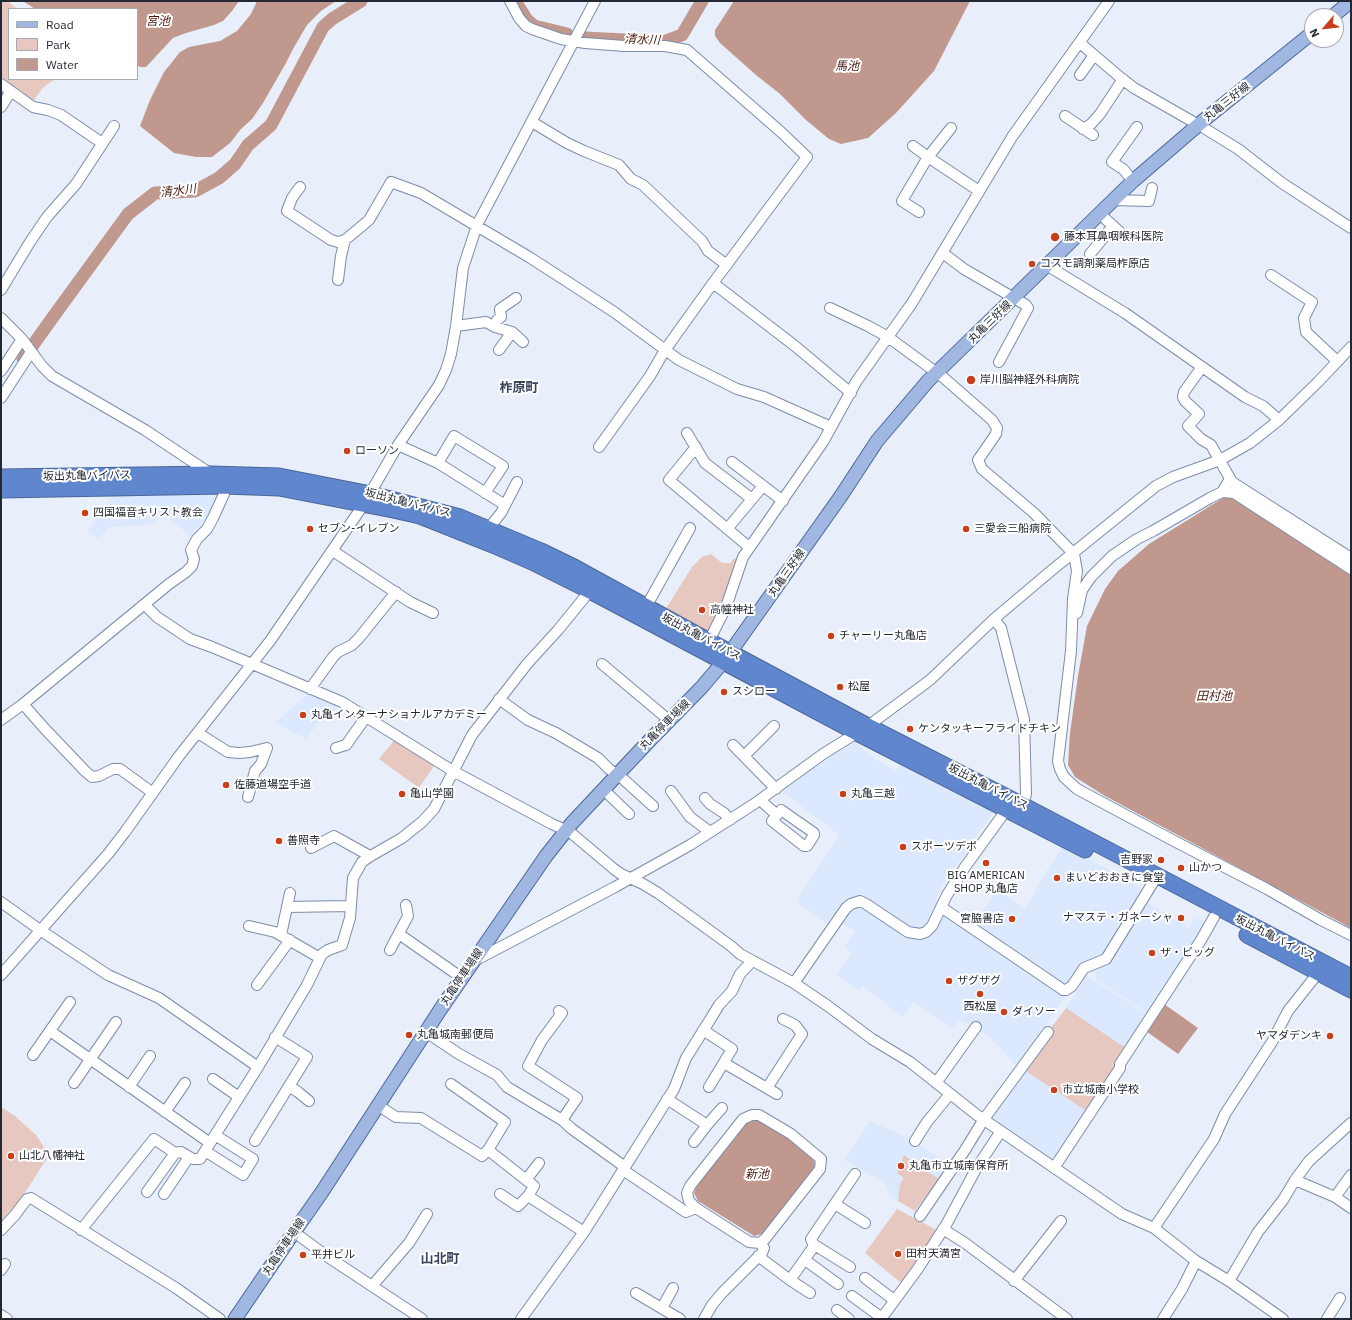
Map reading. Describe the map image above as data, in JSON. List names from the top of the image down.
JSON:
{
  "streets": {
    "highway": ["坂出丸亀バイパス"],
    "main road": ["丸亀三好線", "丸亀停車場線"]
  },
  "crossings": [
    ["丸亀三好線", "坂出丸亀バイパス"],
    ["丸亀三好線", "丸亀停車場線"],
    ["坂出丸亀バイパス", "丸亀停車場線"]
  ],
  "districts": ["柞原町", "山北町"],
  "water": [
    "宮池",
    "清水川",
    "馬池",
    "田村池",
    "新池"
  ],
  "places": [
    "藤本耳鼻咽喉科医院",
    "コスモ調剤薬局柞原店",
    "岸川脳神経外科病院",
    "ローソン",
    "四国福音キリスト教会",
    "セブン-イレブン",
    "三愛会三船病院",
    "高幢神社",
    "チャーリー丸亀店",
    "松屋",
    "スシロー",
    "丸亀インターナショナルアカデミー",
    "ケンタッキーフライドチキン",
    "佐藤道場空手道",
    "亀山学園",
    "丸亀三越",
    "善照寺",
    "スポーツデポ",
    "吉野家",
    "BIG AMERICAN SHOP 丸亀店",
    "山かつ",
    "まいどおおきに食堂",
    "ナマステ・ガネーシャ",
    "宮脇書店",
    "ザ・ビッグ",
    "ザグザグ",
    "西松屋",
    "ダイソー",
    "丸亀城南郵便局",
    "ヤマダデンキ",
    "市立城南小学校",
    "山北八幡神社",
    "丸亀市立城南保育所",
    "田村天満宮",
    "平井ビル"
  ],
  "legend": ["Road", "Park", "Water"],
  "north": "bottom left"
}
